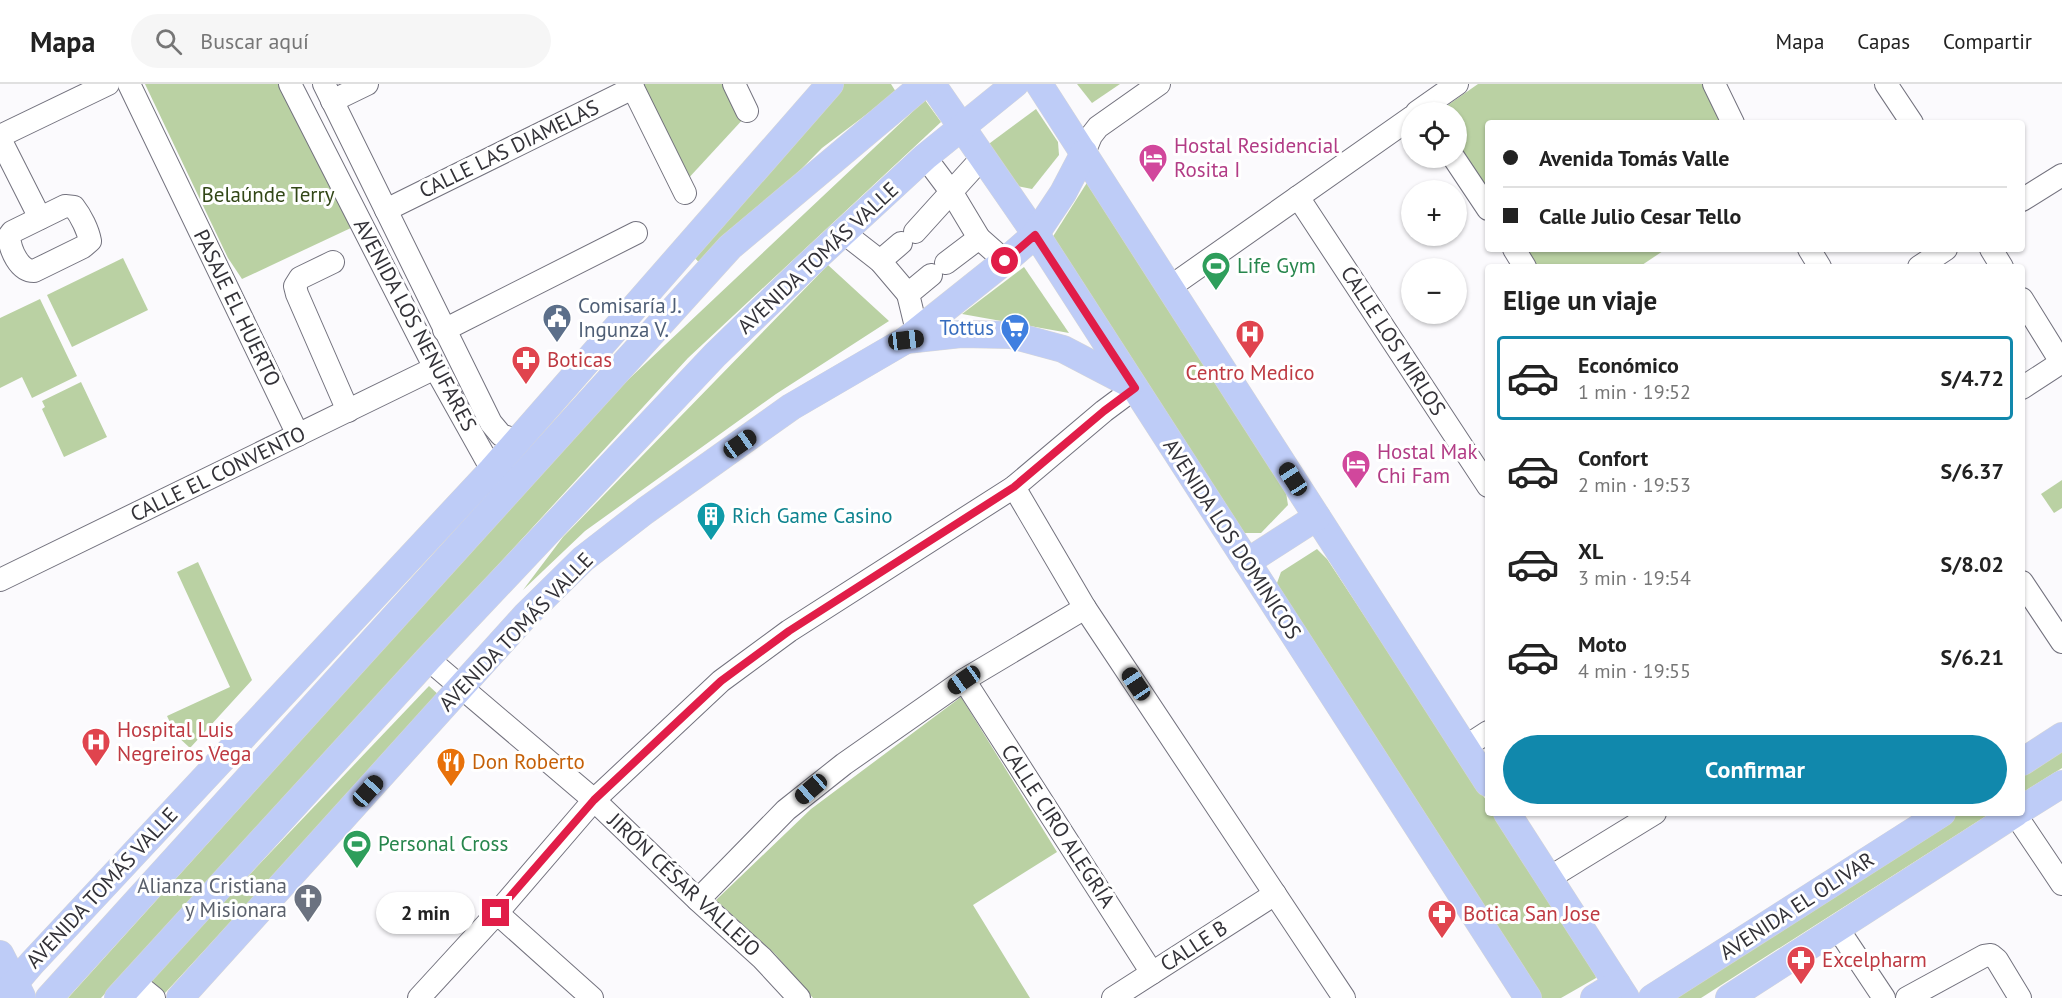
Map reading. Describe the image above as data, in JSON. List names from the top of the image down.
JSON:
{
  "streets": {
    "main road": ["AVENIDA TOMÁS VALLE", "AVENIDA LOS DOMINICOS", "AVENIDA EL OLIVAR"],
    "street": [
      "CALLE LAS DIAMELAS",
      "PASAJE EL HUERTO",
      "AVENIDA LOS NENUFARES",
      "CALLE LOS MIRLOS",
      "CALLE EL CONVENTO",
      "CALLE CIRO ALEGRÍA",
      "JIRÓN CÉSAR VALLEJO",
      "CALLE B"
    ]
  },
  "crossings": [
    ["CALLE LAS DIAMELAS", "AVENIDA LOS NENUFARES"],
    ["AVENIDA TOMÁS VALLE", "AVENIDA LOS NENUFARES"],
    ["AVENIDA TOMÁS VALLE", "AVENIDA LOS DOMINICOS"],
    ["AVENIDA TOMÁS VALLE", "JIRÓN CÉSAR VALLEJO"],
    ["PASAJE EL HUERTO", "CALLE EL CONVENTO"],
    ["AVENIDA LOS NENUFARES", "CALLE EL CONVENTO"],
    ["CALLE CIRO ALEGRÍA", "CALLE B"]
  ],
  "parks": ["Belaúnde Terry"],
  "places": {
    "hotel": ["Hostal Residencial Rosita I", "Hostal Mak Chi Fam"],
    "sports": ["Life Gym", "Personal Cross"],
    "public building": ["Comisaría J. Ingunza V."],
    "supermarket": ["Tottus"],
    "hospital": ["Centro Medico", "Hospital Luis Negreiros Vega"],
    "pharmacy": ["Boticas", "Botica San Jose", "Excelpharm"],
    "building": ["Rich Game Casino"],
    "restaurant": ["Don Roberto"],
    "church": ["Alianza Cristiana y Misionara"]
  },
  "page": {
    "header": "Mapa",
    "search": "Buscar aquí",
    "nav": ["Mapa", "Capas", "Compartir"],
    "map_buttons": ["+", "−"],
    "banner": ["Avenida Tomás Valle", "Calle Julio Cesar Tello"],
    "heading": "Elige un viaje",
    "list": [
      {
        "name": "Económico",
        "note": "1 min · 19:52",
        "value": "S/4.72"
      },
      {
        "name": "Confort",
        "note": "2 min · 19:53",
        "value": "S/6.37"
      },
      {
        "name": "XL",
        "note": "3 min · 19:54",
        "value": "S/8.02"
      },
      {
        "name": "Moto",
        "note": "4 min · 19:55",
        "value": "S/6.21"
      }
    ],
    "buttons": "Confirmar",
    "bubble": "2 min"
  }
}
